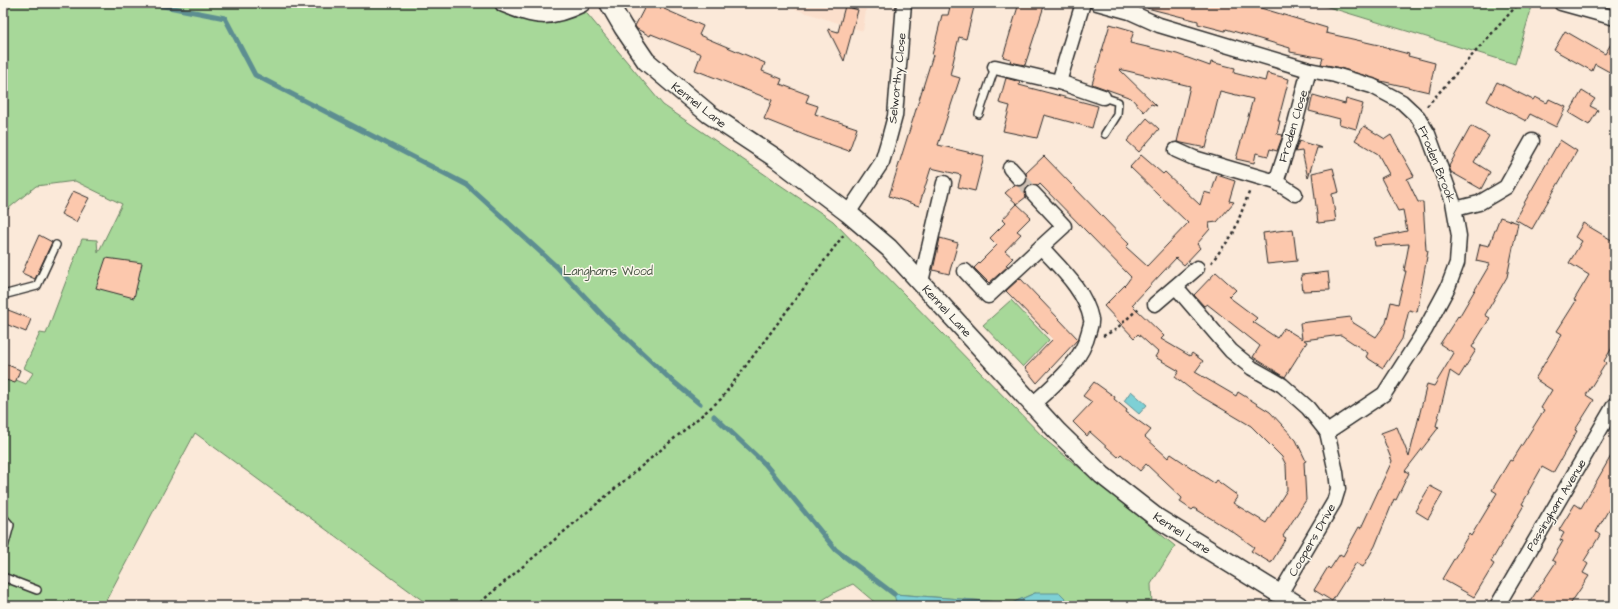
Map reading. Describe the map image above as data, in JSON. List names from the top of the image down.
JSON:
{
  "streets": {
    "street": [
      "Selworthy Close",
      "Kennel Lane",
      "Froden Close",
      "Froden Brook",
      "Passingham Avenue",
      "Coopers Drive"
    ]
  },
  "crossings": [
    ["Selworthy Close", "Kennel Lane"],
    ["Kennel Lane", "Coopers Drive"],
    ["Froden Close", "Froden Brook"],
    ["Froden Brook", "Coopers Drive"]
  ],
  "parks": ["Langhams Wood"]
}
